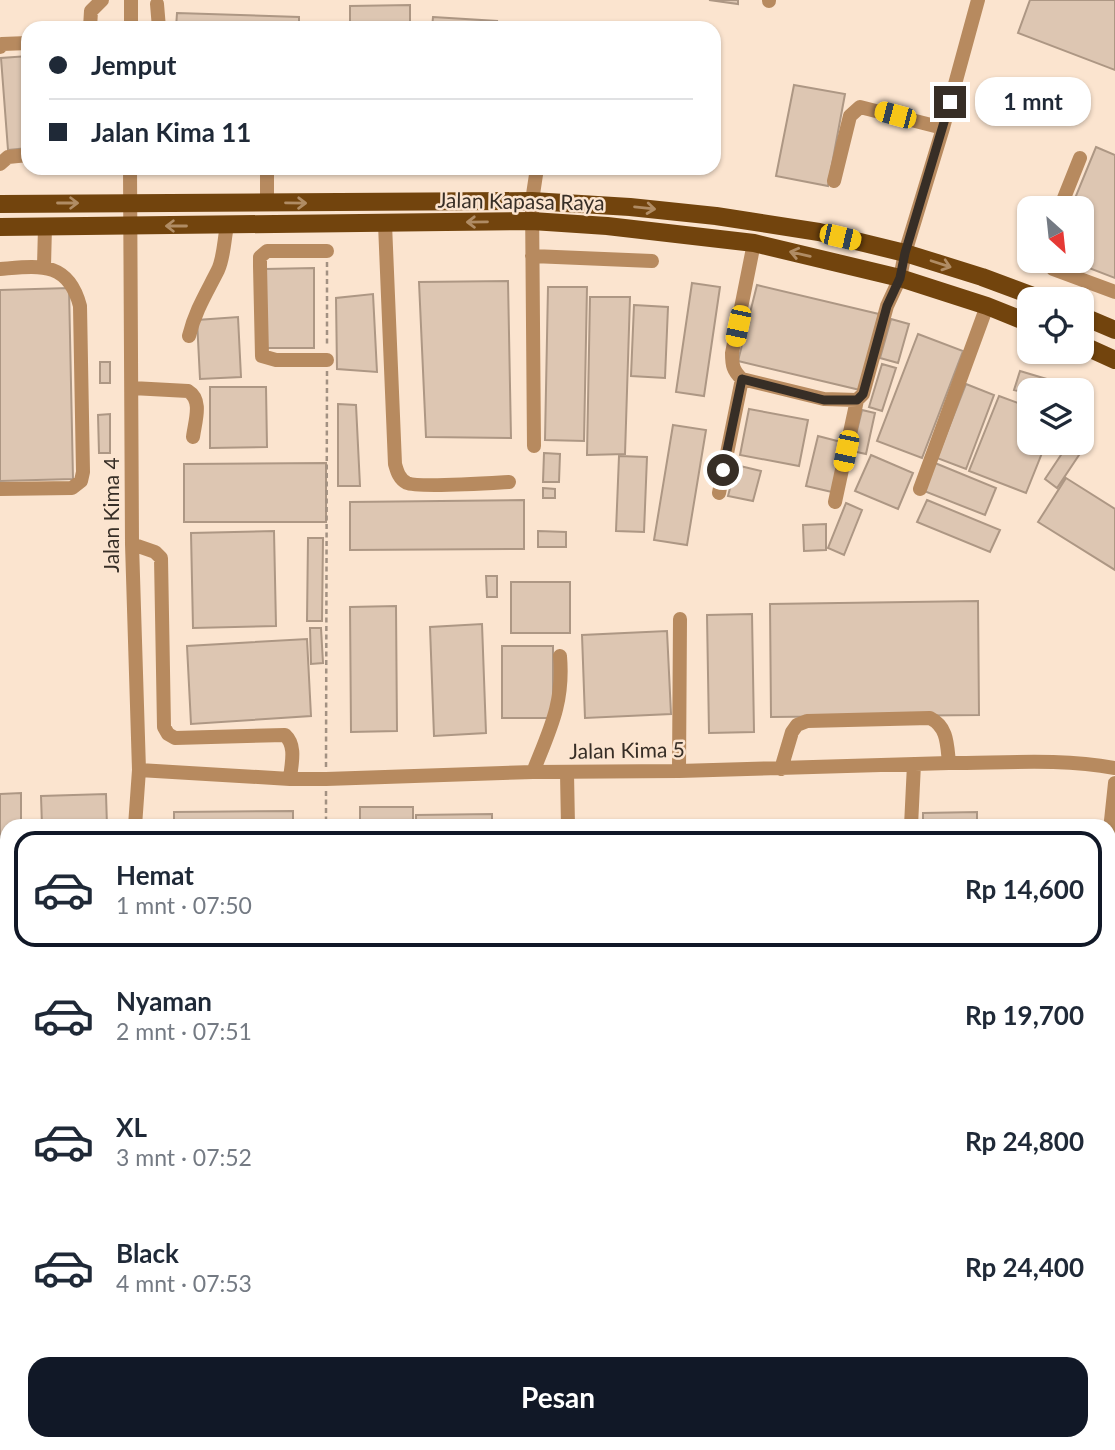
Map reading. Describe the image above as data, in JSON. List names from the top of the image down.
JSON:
{
  "streets": {
    "main road": ["Jalan Kapasa Raya"],
    "street": ["Jalan Kima 4", "Jalan Kima 5"]
  },
  "crossings": [
    ["Jalan Kapasa Raya", "Jalan Kima 4"],
    ["Jalan Kima 4", "Jalan Kima 5"]
  ],
  "north": "bottom right",
  "page": {
    "banner": ["Jemput", "Jalan Kima 11"],
    "bubble": "1 mnt",
    "list": [
      {
        "name": "Hemat",
        "note": "1 mnt · 07:50",
        "value": "Rp 14,600"
      },
      {
        "name": "Nyaman",
        "note": "2 mnt · 07:51",
        "value": "Rp 19,700"
      },
      {
        "name": "XL",
        "note": "3 mnt · 07:52",
        "value": "Rp 24,800"
      },
      {
        "name": "Black",
        "note": "4 mnt · 07:53",
        "value": "Rp 24,400"
      }
    ],
    "buttons": "Pesan"
  }
}
